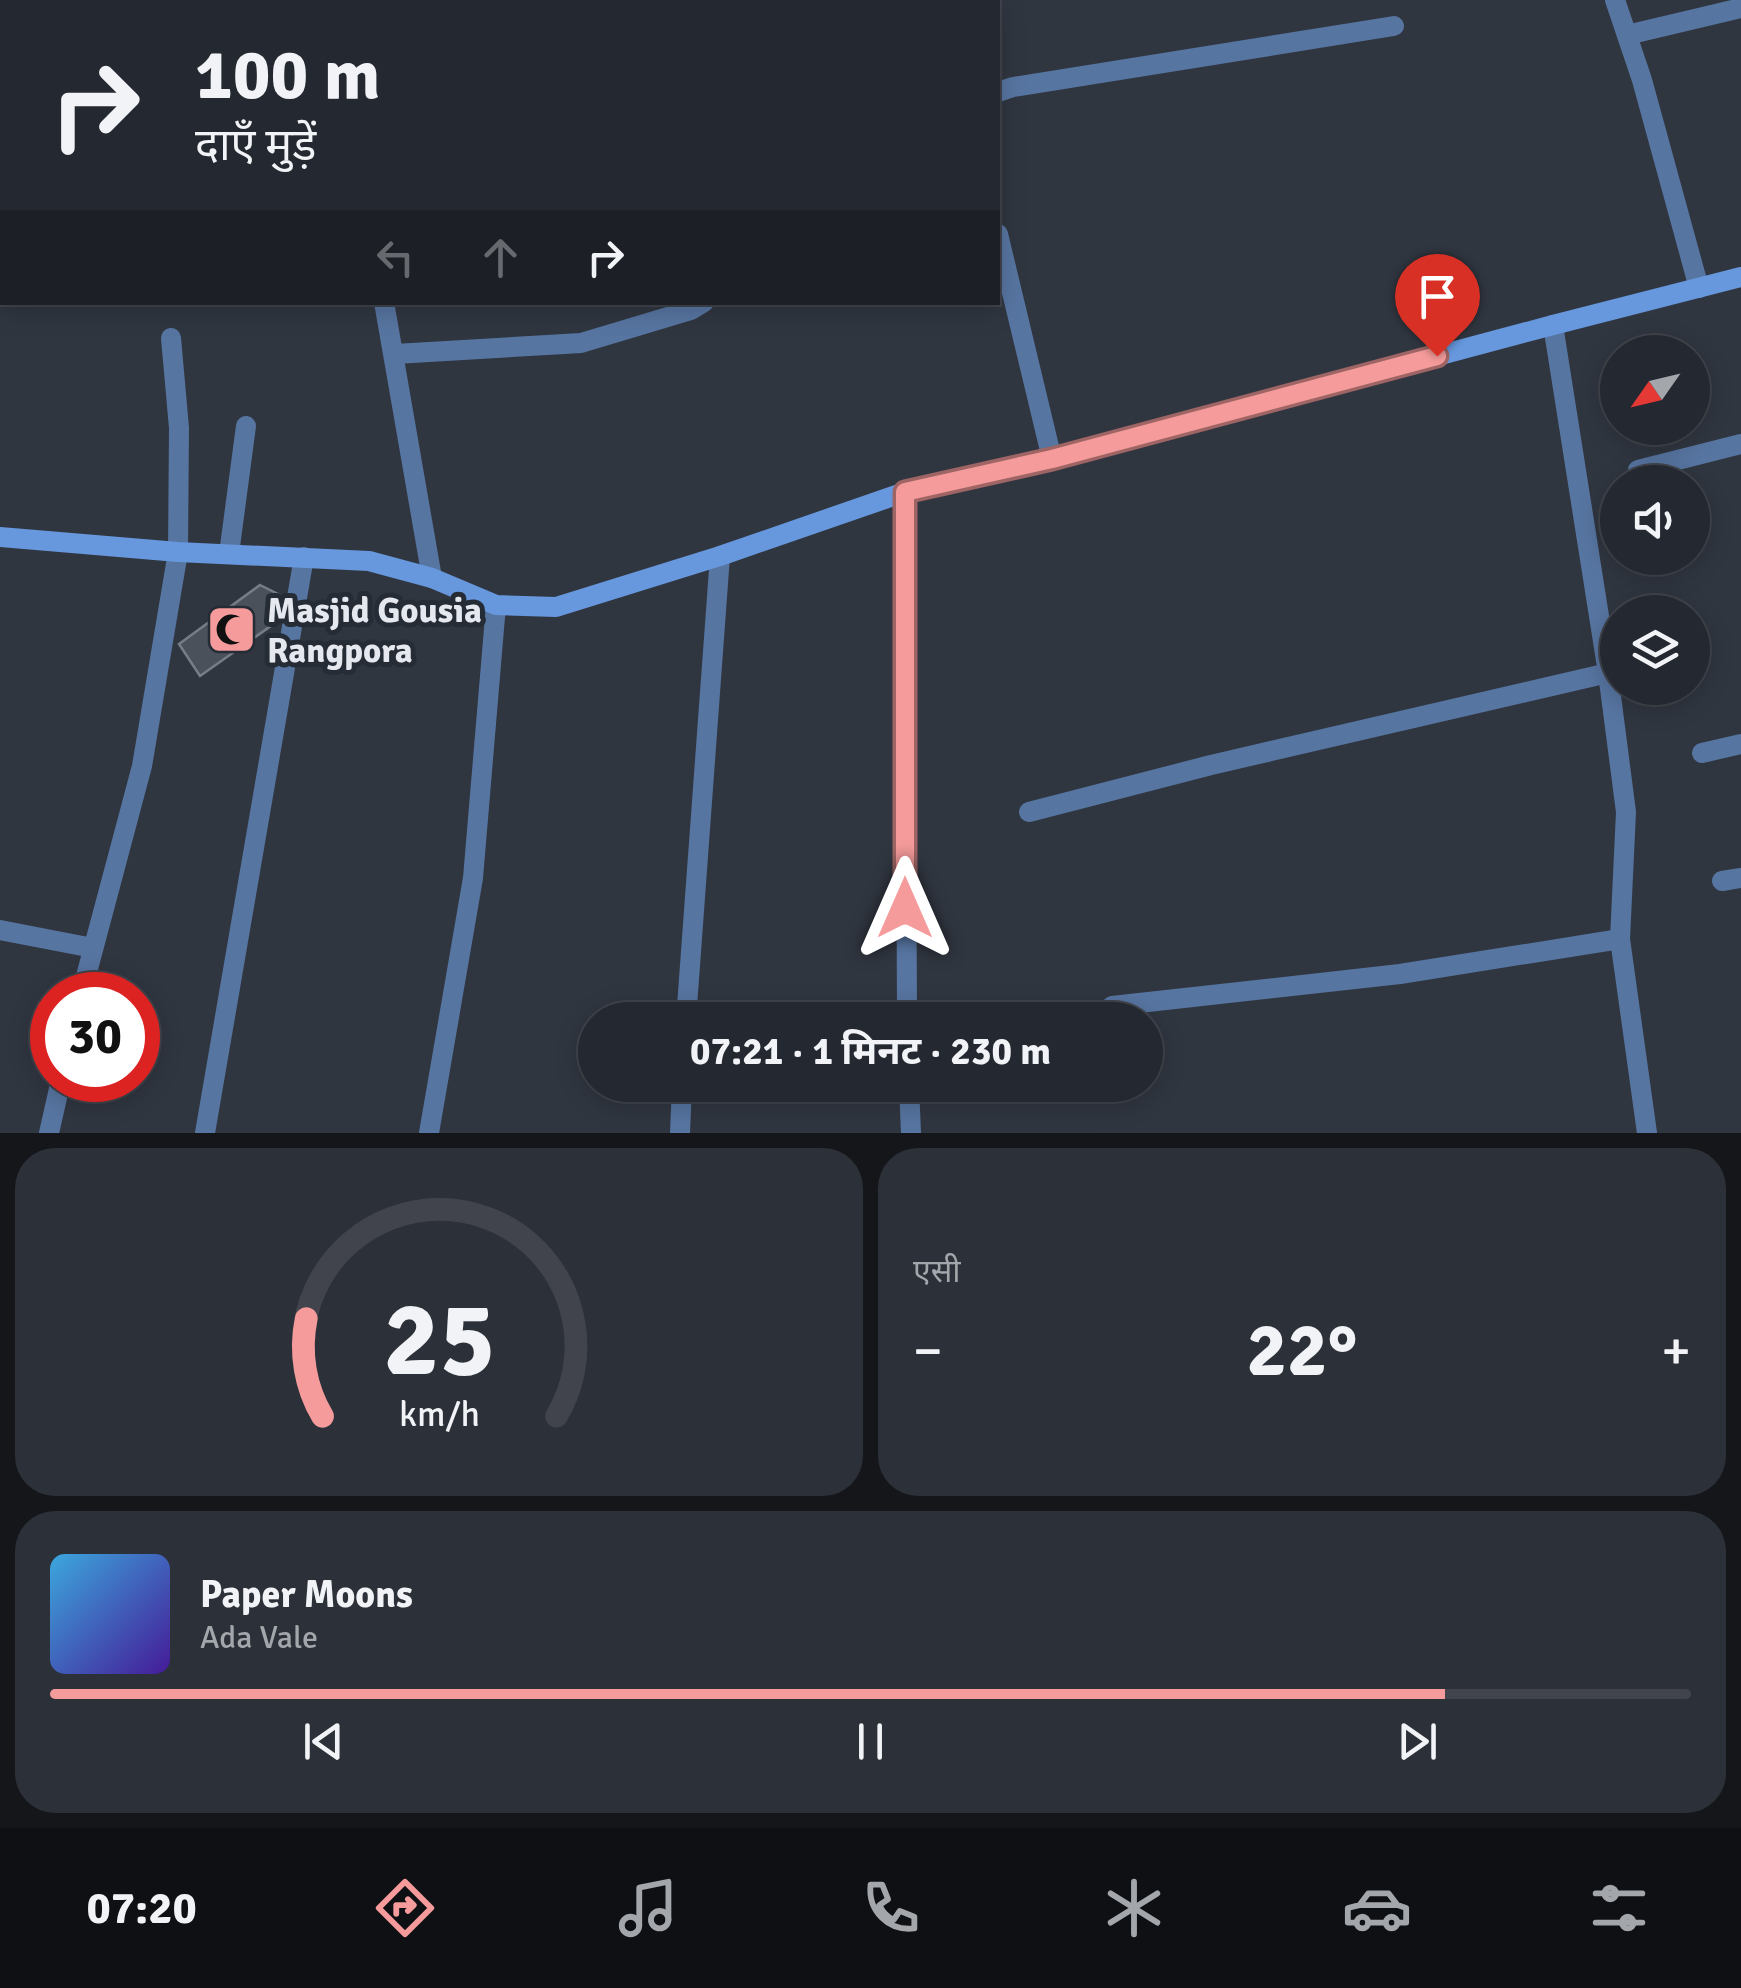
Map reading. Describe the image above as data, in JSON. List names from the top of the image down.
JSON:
{
  "places": {
    "mosque": ["Masjid Gousia Rangpora"]
  },
  "north": "bottom left",
  "page": {
    "turn": ["100 m", "दाएँ मुड़ें"],
    "limit": "30",
    "trip": "07:21 · 1 मिनट · 230 m",
    "tile": "एसी",
    "heat": ["−", "22°", "+"],
    "song": ["Paper Moons", "Ada Vale"],
    "tabs": "07:20",
    "gauge": ["25", "km/h"]
  }
}
